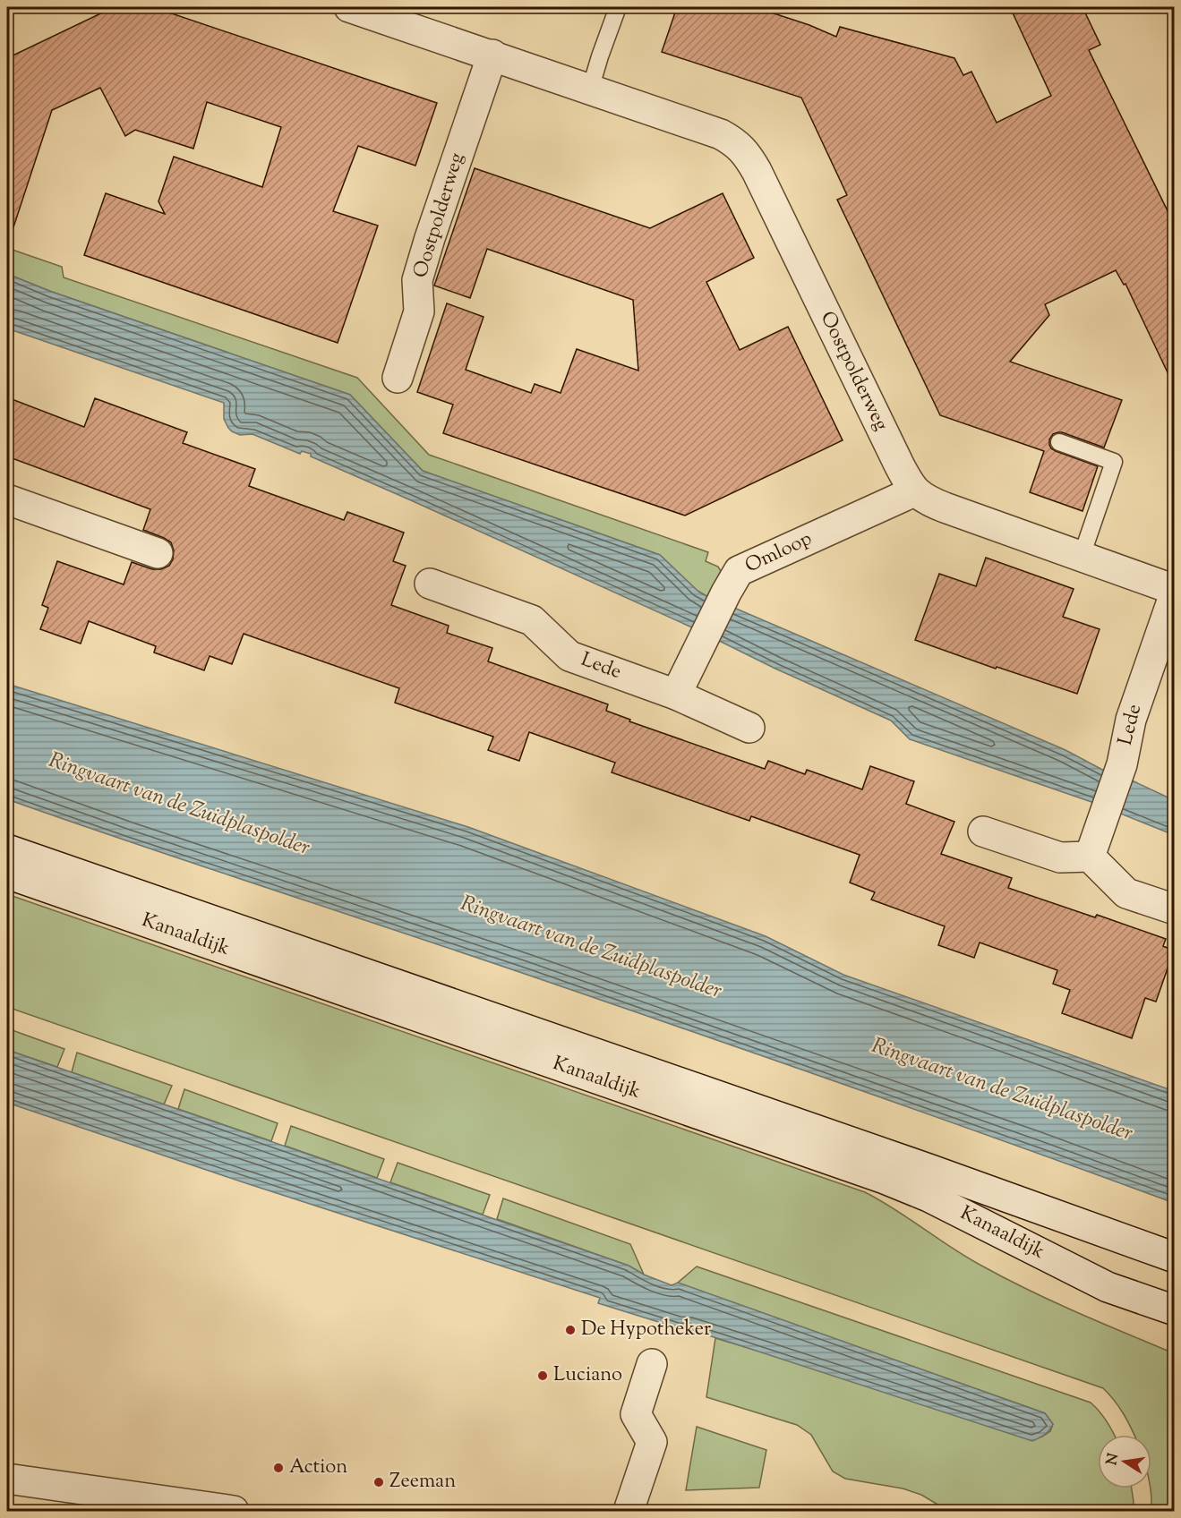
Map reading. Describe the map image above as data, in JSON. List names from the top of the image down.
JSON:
{
  "streets": {
    "street": [
      "Oostpolderweg",
      "Omloop",
      "Lede",
      "Kanaaldijk"
    ]
  },
  "crossings": [
    ["Oostpolderweg", "Omloop"],
    ["Oostpolderweg", "Lede"],
    ["Omloop", "Lede"]
  ],
  "water": ["Ringvaart van de Zuidplaspolder"],
  "places": [
    "De Hypotheker",
    "Luciano",
    "Action",
    "Zeeman"
  ],
  "north": "left"
}
